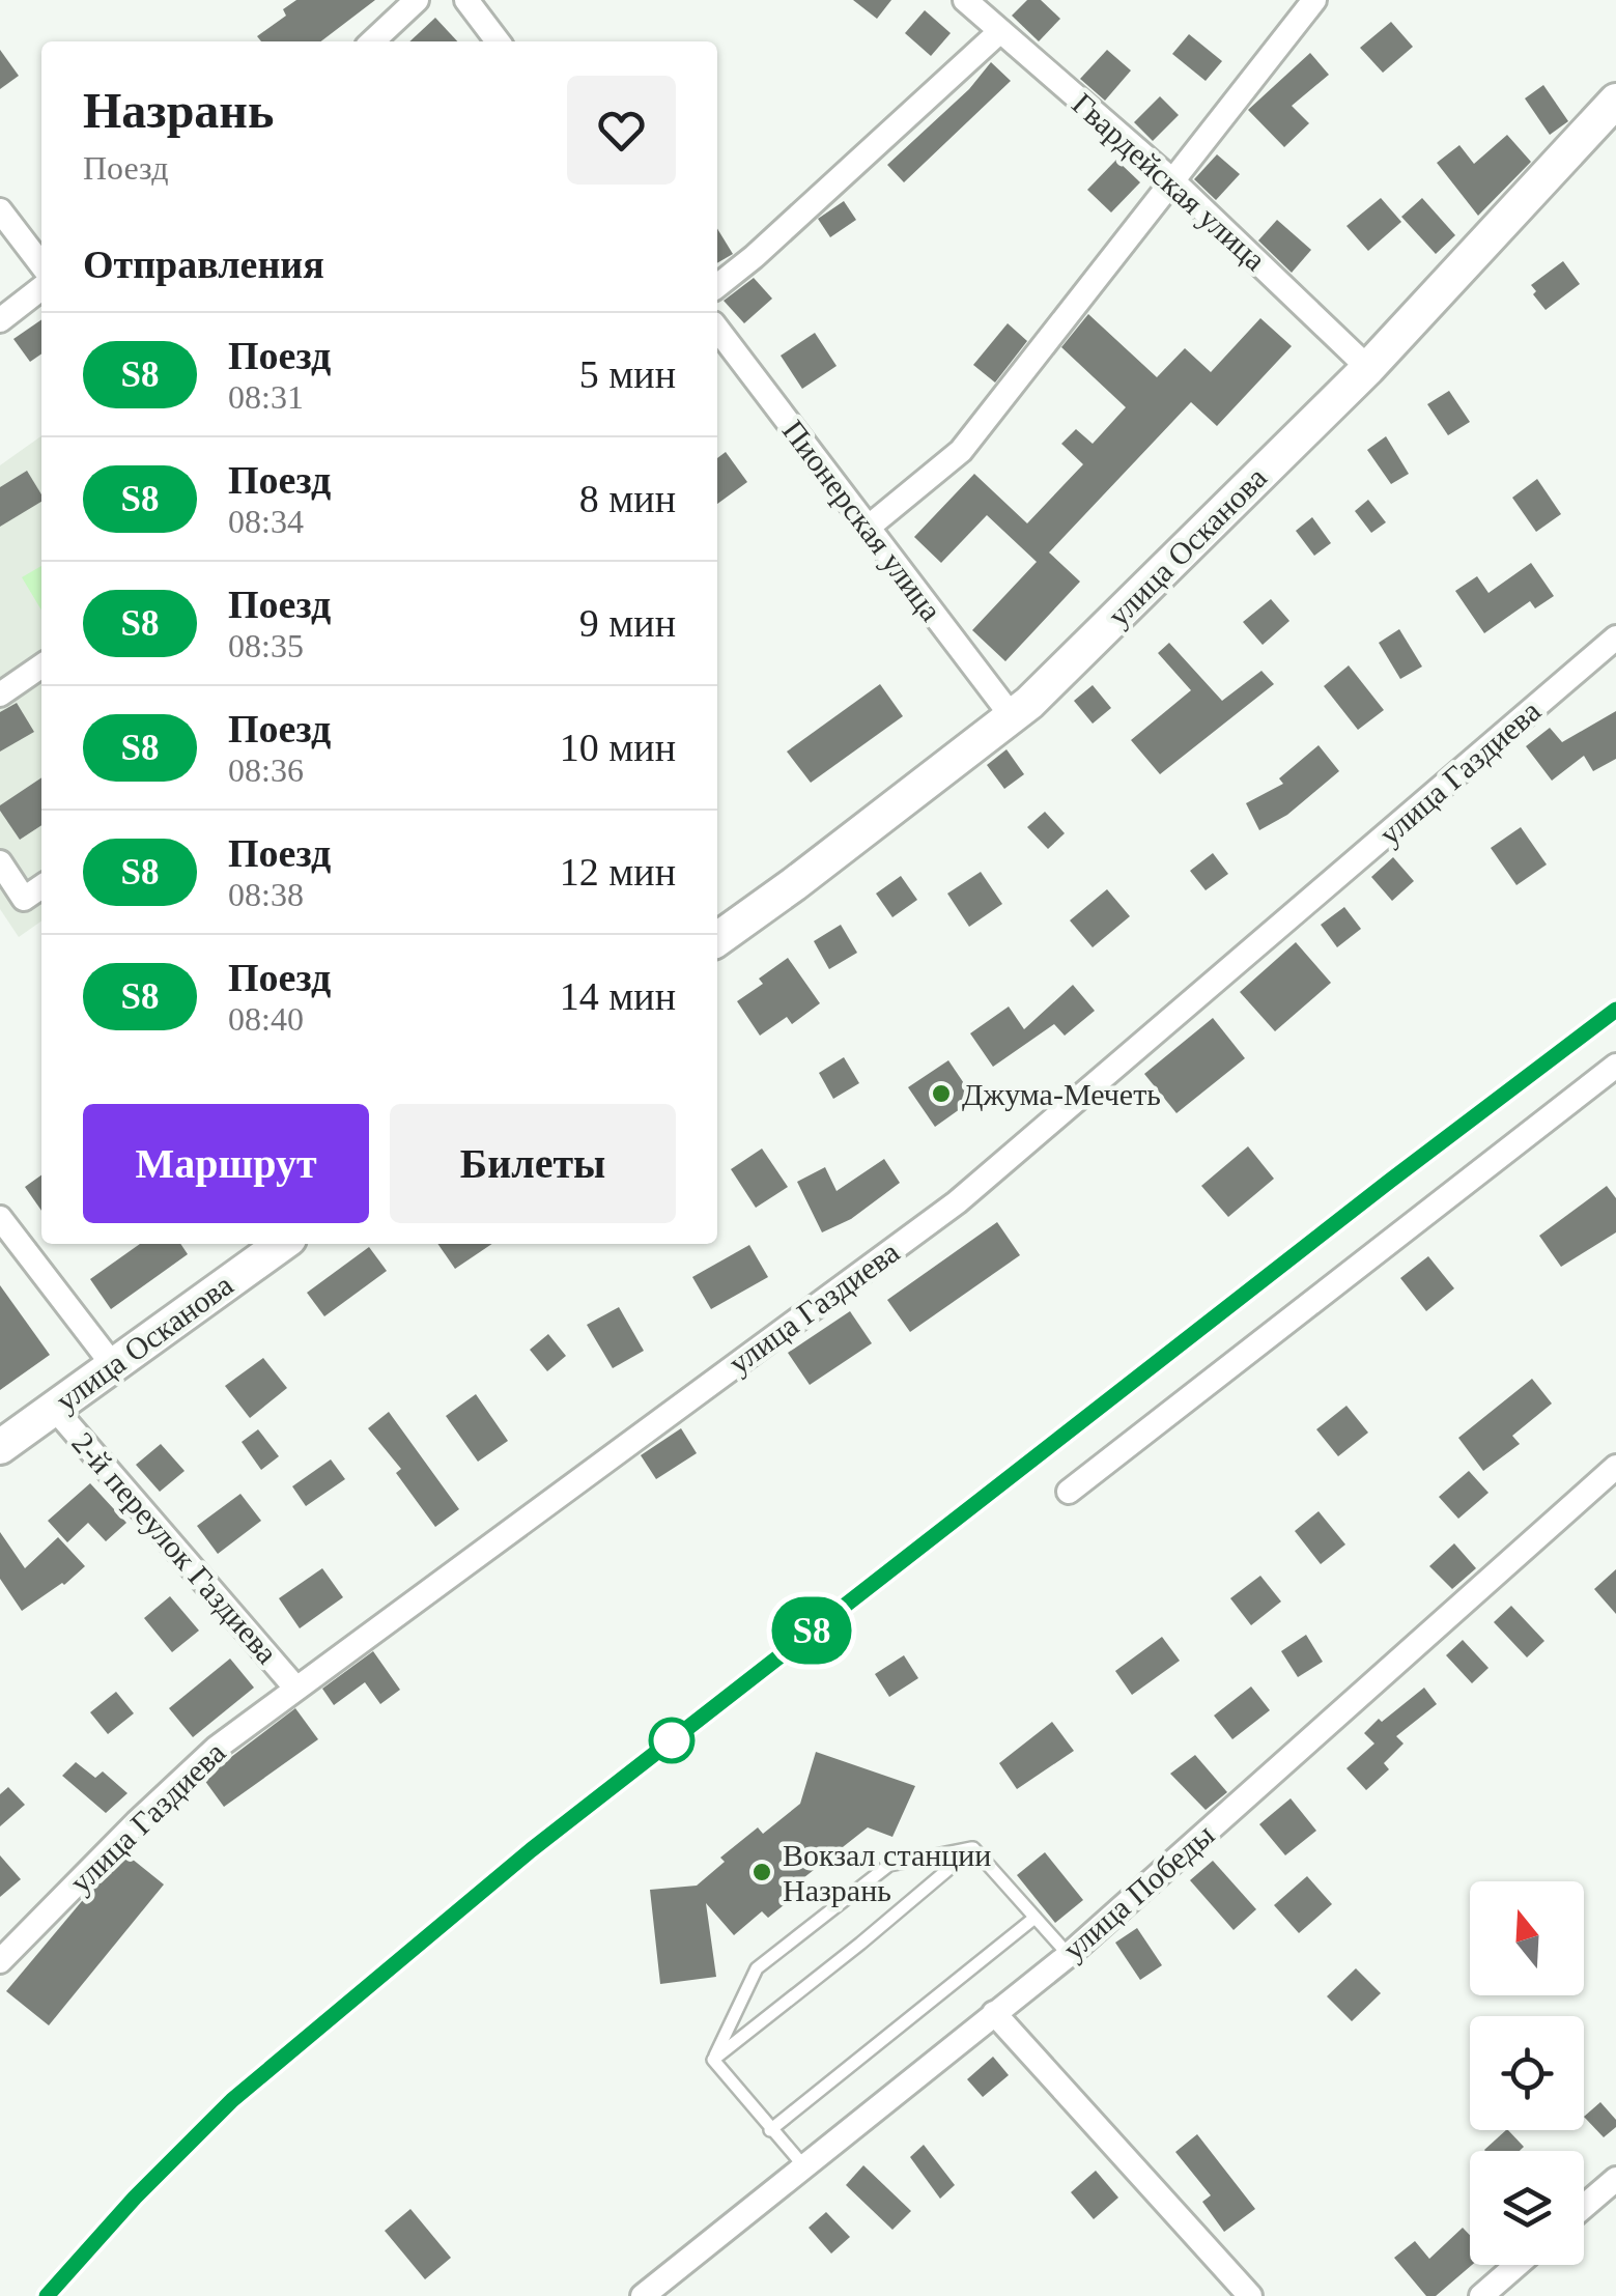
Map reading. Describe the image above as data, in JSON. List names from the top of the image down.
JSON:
{
  "streets": {
    "main road": ["улица Осканова"],
    "street": [
      "Гвардейская улица",
      "Пионерская улица",
      "улица Газдиева",
      "2-й переулок Газдиева",
      "улица Победы"
    ]
  },
  "crossings": [
    ["Гвардейская улица", "улица Осканова"],
    ["Пионерская улица", "улица Осканова"],
    ["улица Осканова", "2-й переулок Газдиева"],
    ["улица Газдиева", "2-й переулок Газдиева"]
  ],
  "places": ["Джума-Мечеть", "Вокзал станции Назрань"],
  "north": "top",
  "page": {
    "on_map": "S8",
    "heading": [
      ["Назрань", "Поезд"],
      "Отправления"
    ],
    "list": [
      {
        "mark": "S8",
        "name": "Поезд",
        "note": "08:31",
        "value": "5 мин"
      },
      {
        "mark": "S8",
        "name": "Поезд",
        "note": "08:34",
        "value": "8 мин"
      },
      {
        "mark": "S8",
        "name": "Поезд",
        "note": "08:35",
        "value": "9 мин"
      },
      {
        "mark": "S8",
        "name": "Поезд",
        "note": "08:36",
        "value": "10 мин"
      },
      {
        "mark": "S8",
        "name": "Поезд",
        "note": "08:38",
        "value": "12 мин"
      },
      {
        "mark": "S8",
        "name": "Поезд",
        "note": "08:40",
        "value": "14 мин"
      }
    ],
    "buttons": ["Маршрут", "Билеты"]
  }
}
